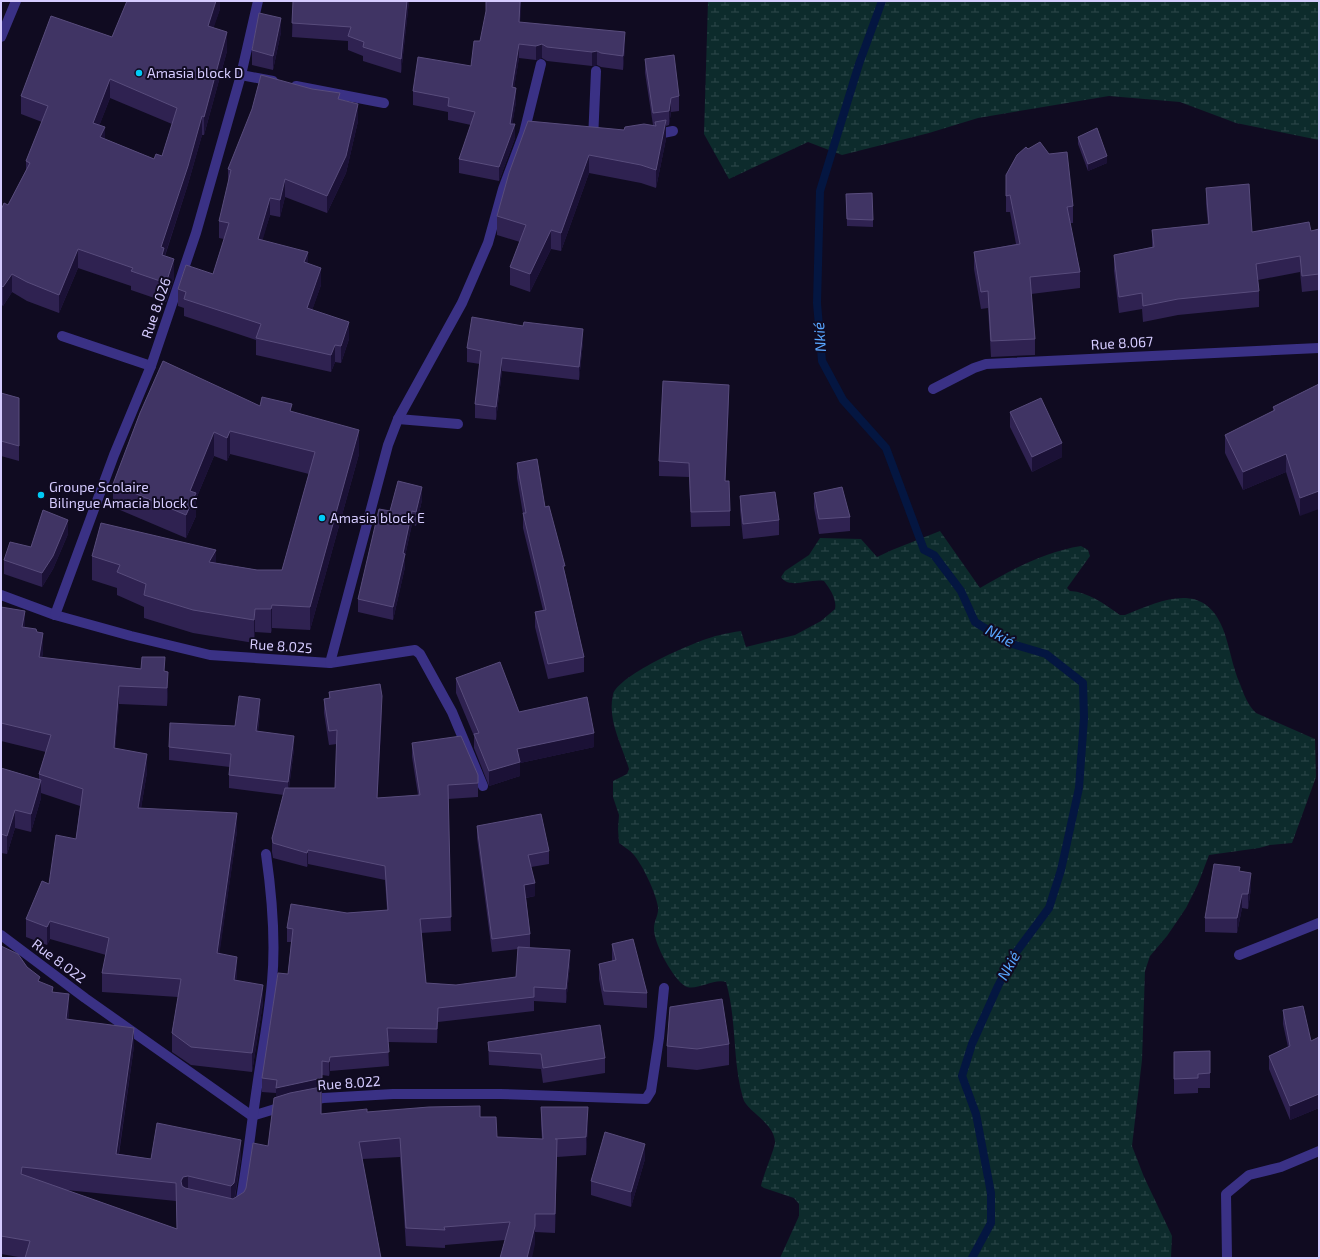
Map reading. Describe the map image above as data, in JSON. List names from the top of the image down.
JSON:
{
  "streets": {
    "street": [
      "Rue 8.026",
      "Rue 8.067",
      "Rue 8.025",
      "Rue 8.022"
    ]
  },
  "crossings": [
    ["Rue 8.026", "Rue 8.025"]
  ],
  "water": ["Nkié"],
  "places": ["Amasia block D", "Groupe Scolaire Bilingue Amacia block C", "Amasia block E"]
}
